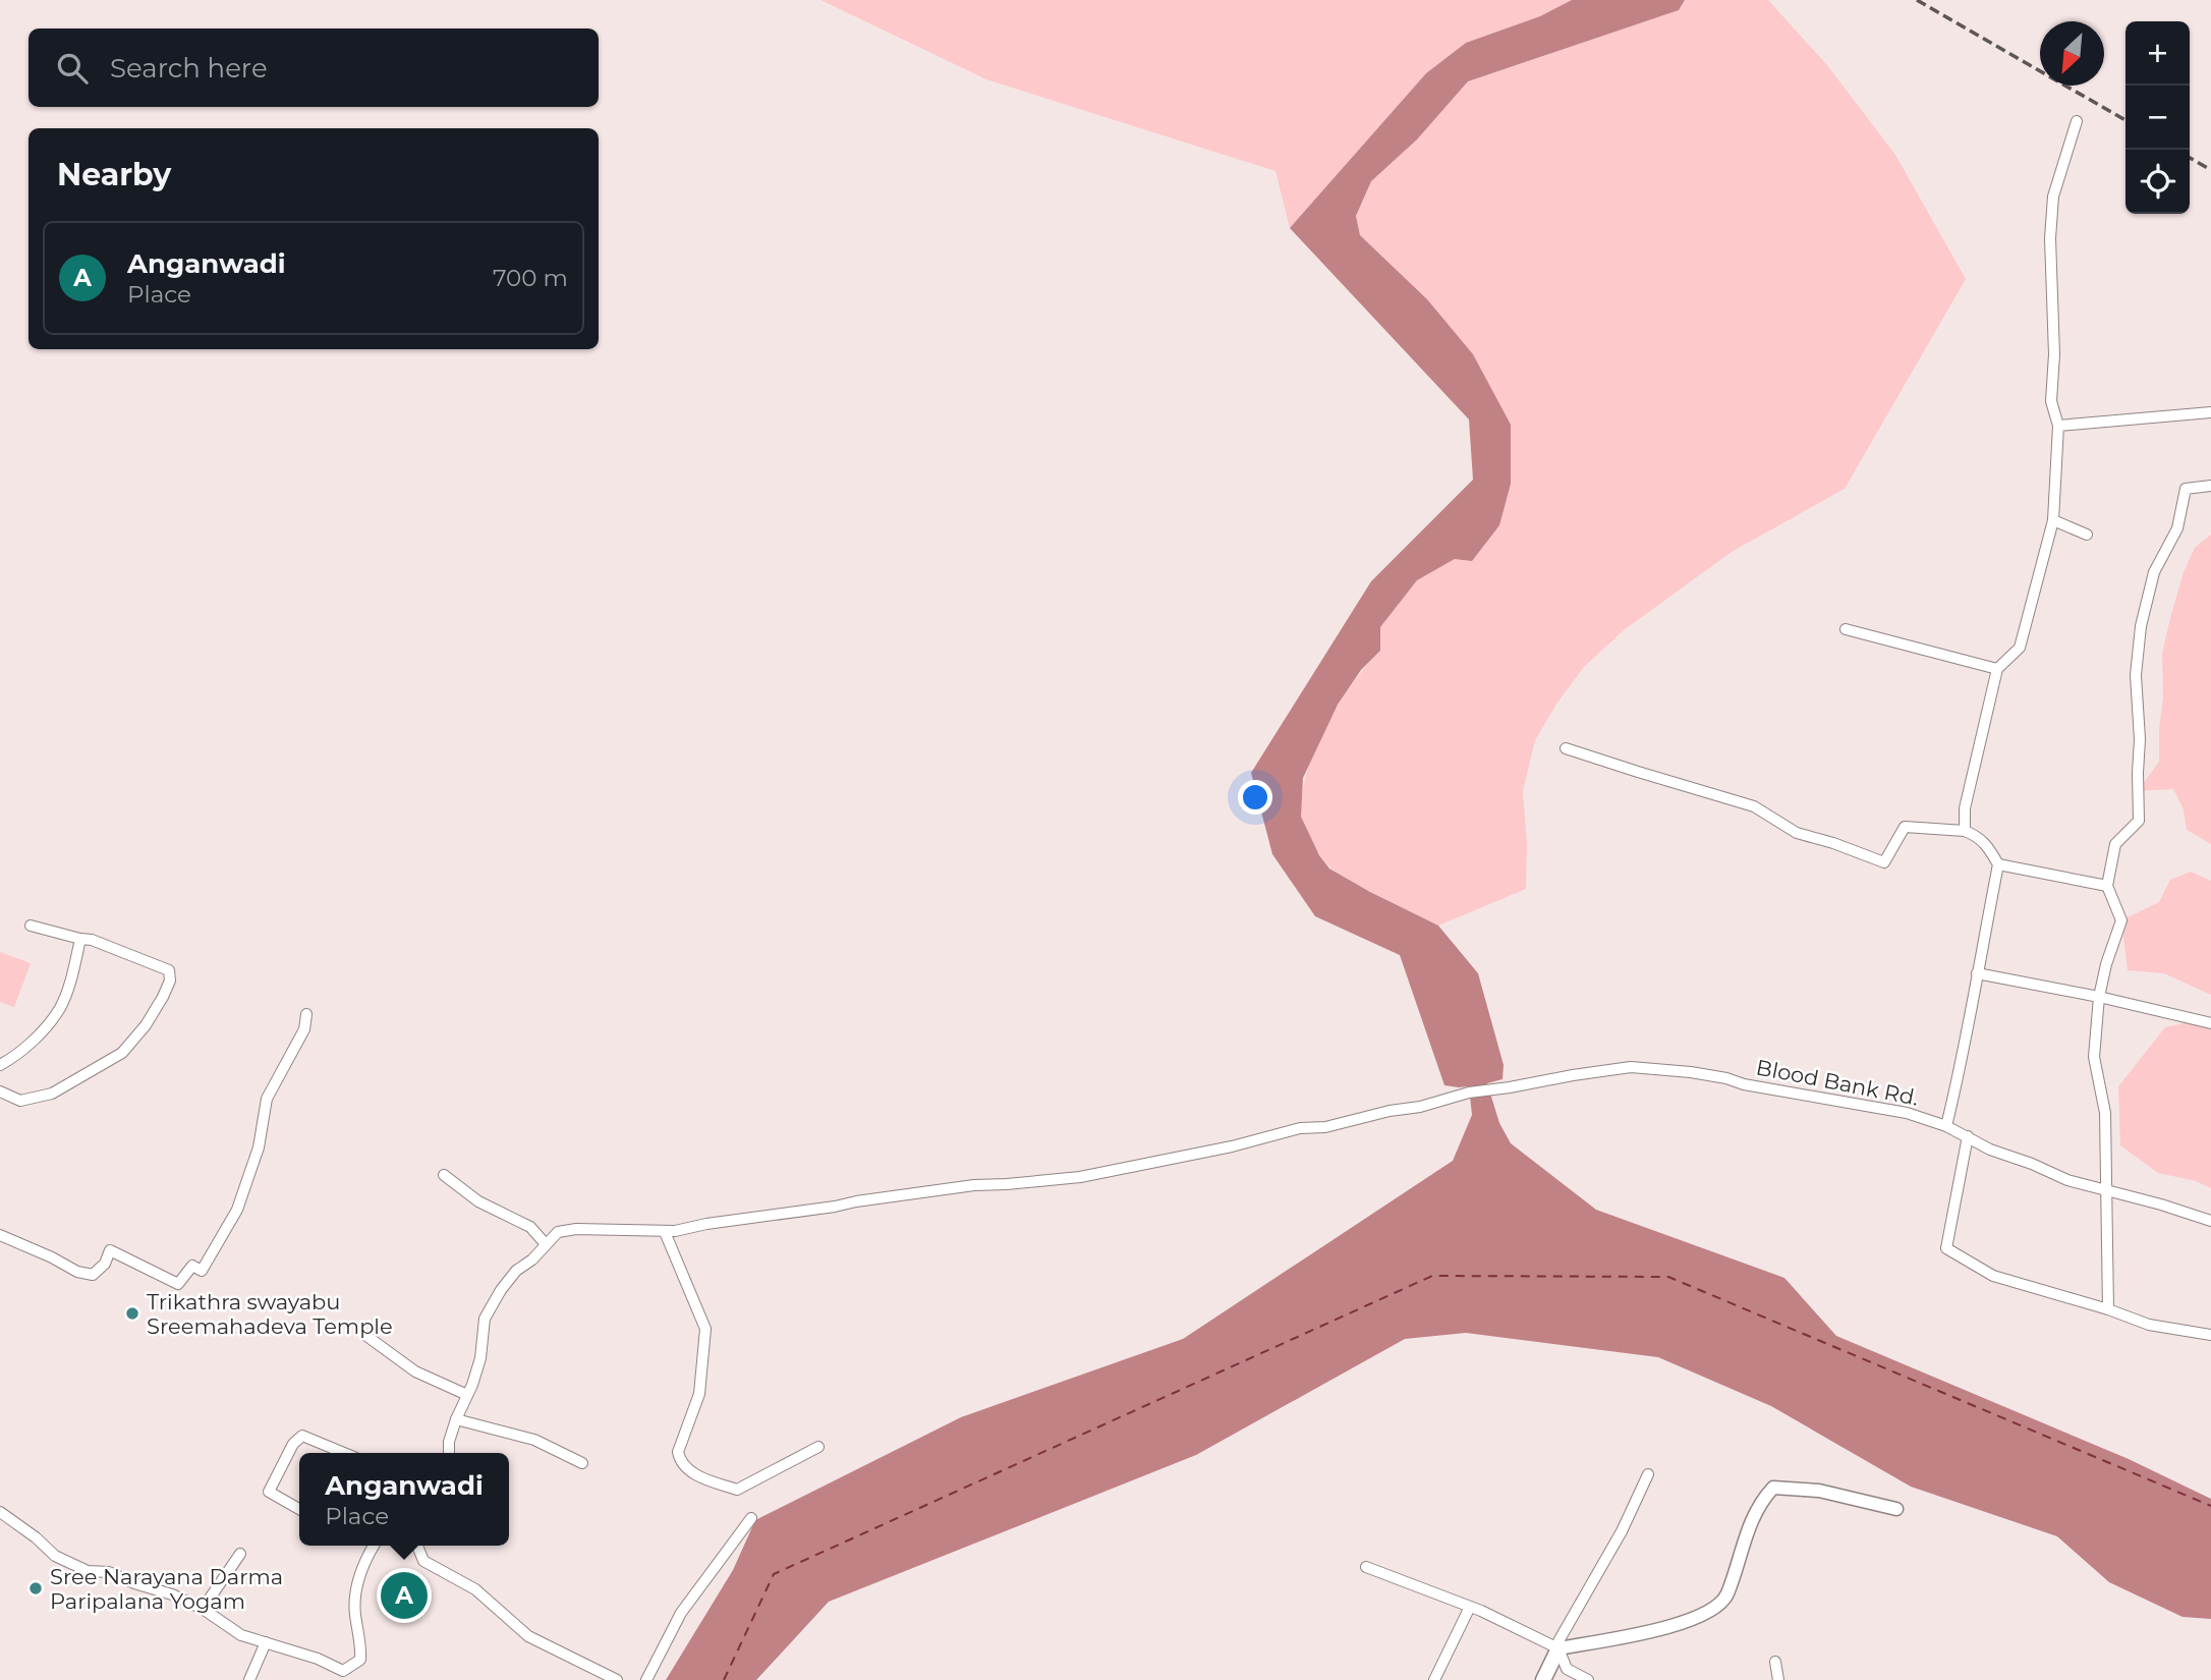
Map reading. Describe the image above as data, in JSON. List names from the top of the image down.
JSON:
{
  "streets": {
    "street": ["Blood Bank Rd."]
  },
  "places": ["Trikathra swayabu Sreemahadeva Temple", "Sree Narayana Darma Paripalana Yogam"],
  "north": "bottom left",
  "page": {
    "map_buttons": ["+", "−"],
    "search": "Search here",
    "heading": "Nearby",
    "list": [
      {
        "mark": "A",
        "name": "Anganwadi",
        "note": "Place",
        "value": "700 m"
      }
    ],
    "popup": ["Anganwadi", "Place"],
    "pins": "A"
  }
}
